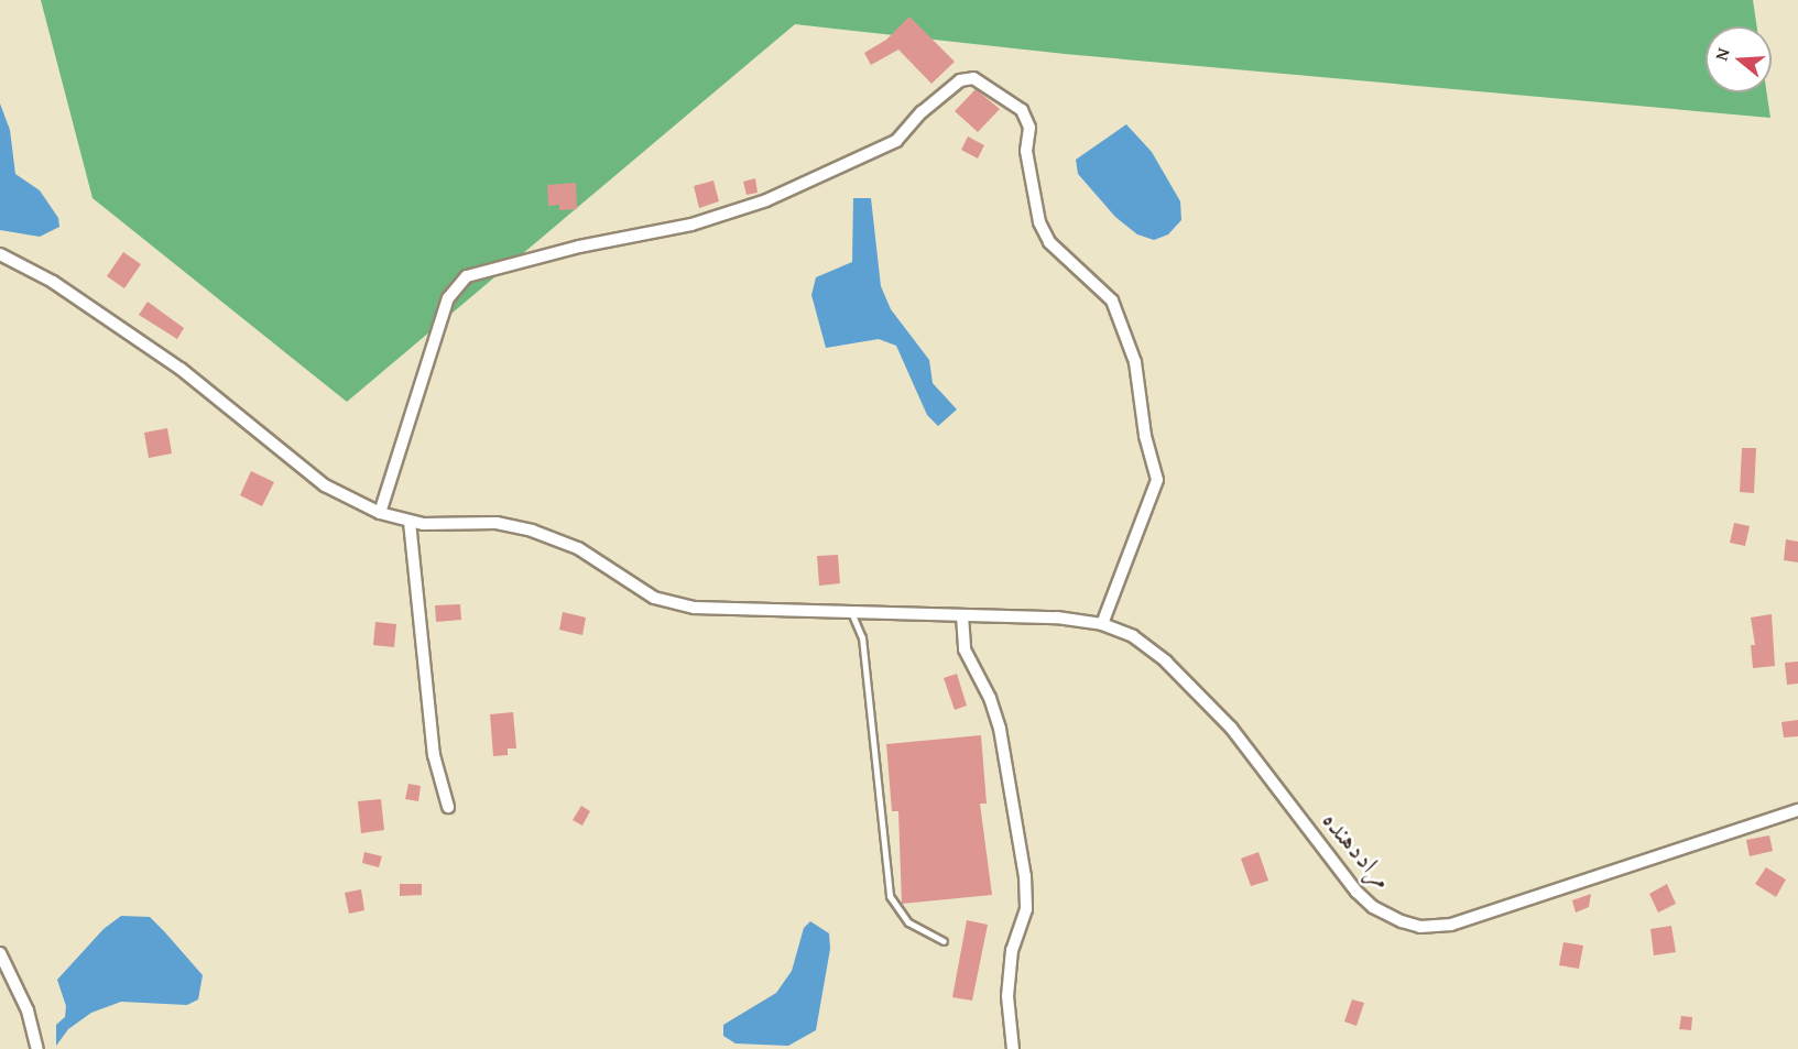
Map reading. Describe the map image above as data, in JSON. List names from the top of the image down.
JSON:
{
  "streets": {
    "street": ["مراددهنده"]
  },
  "north": "left"
}
